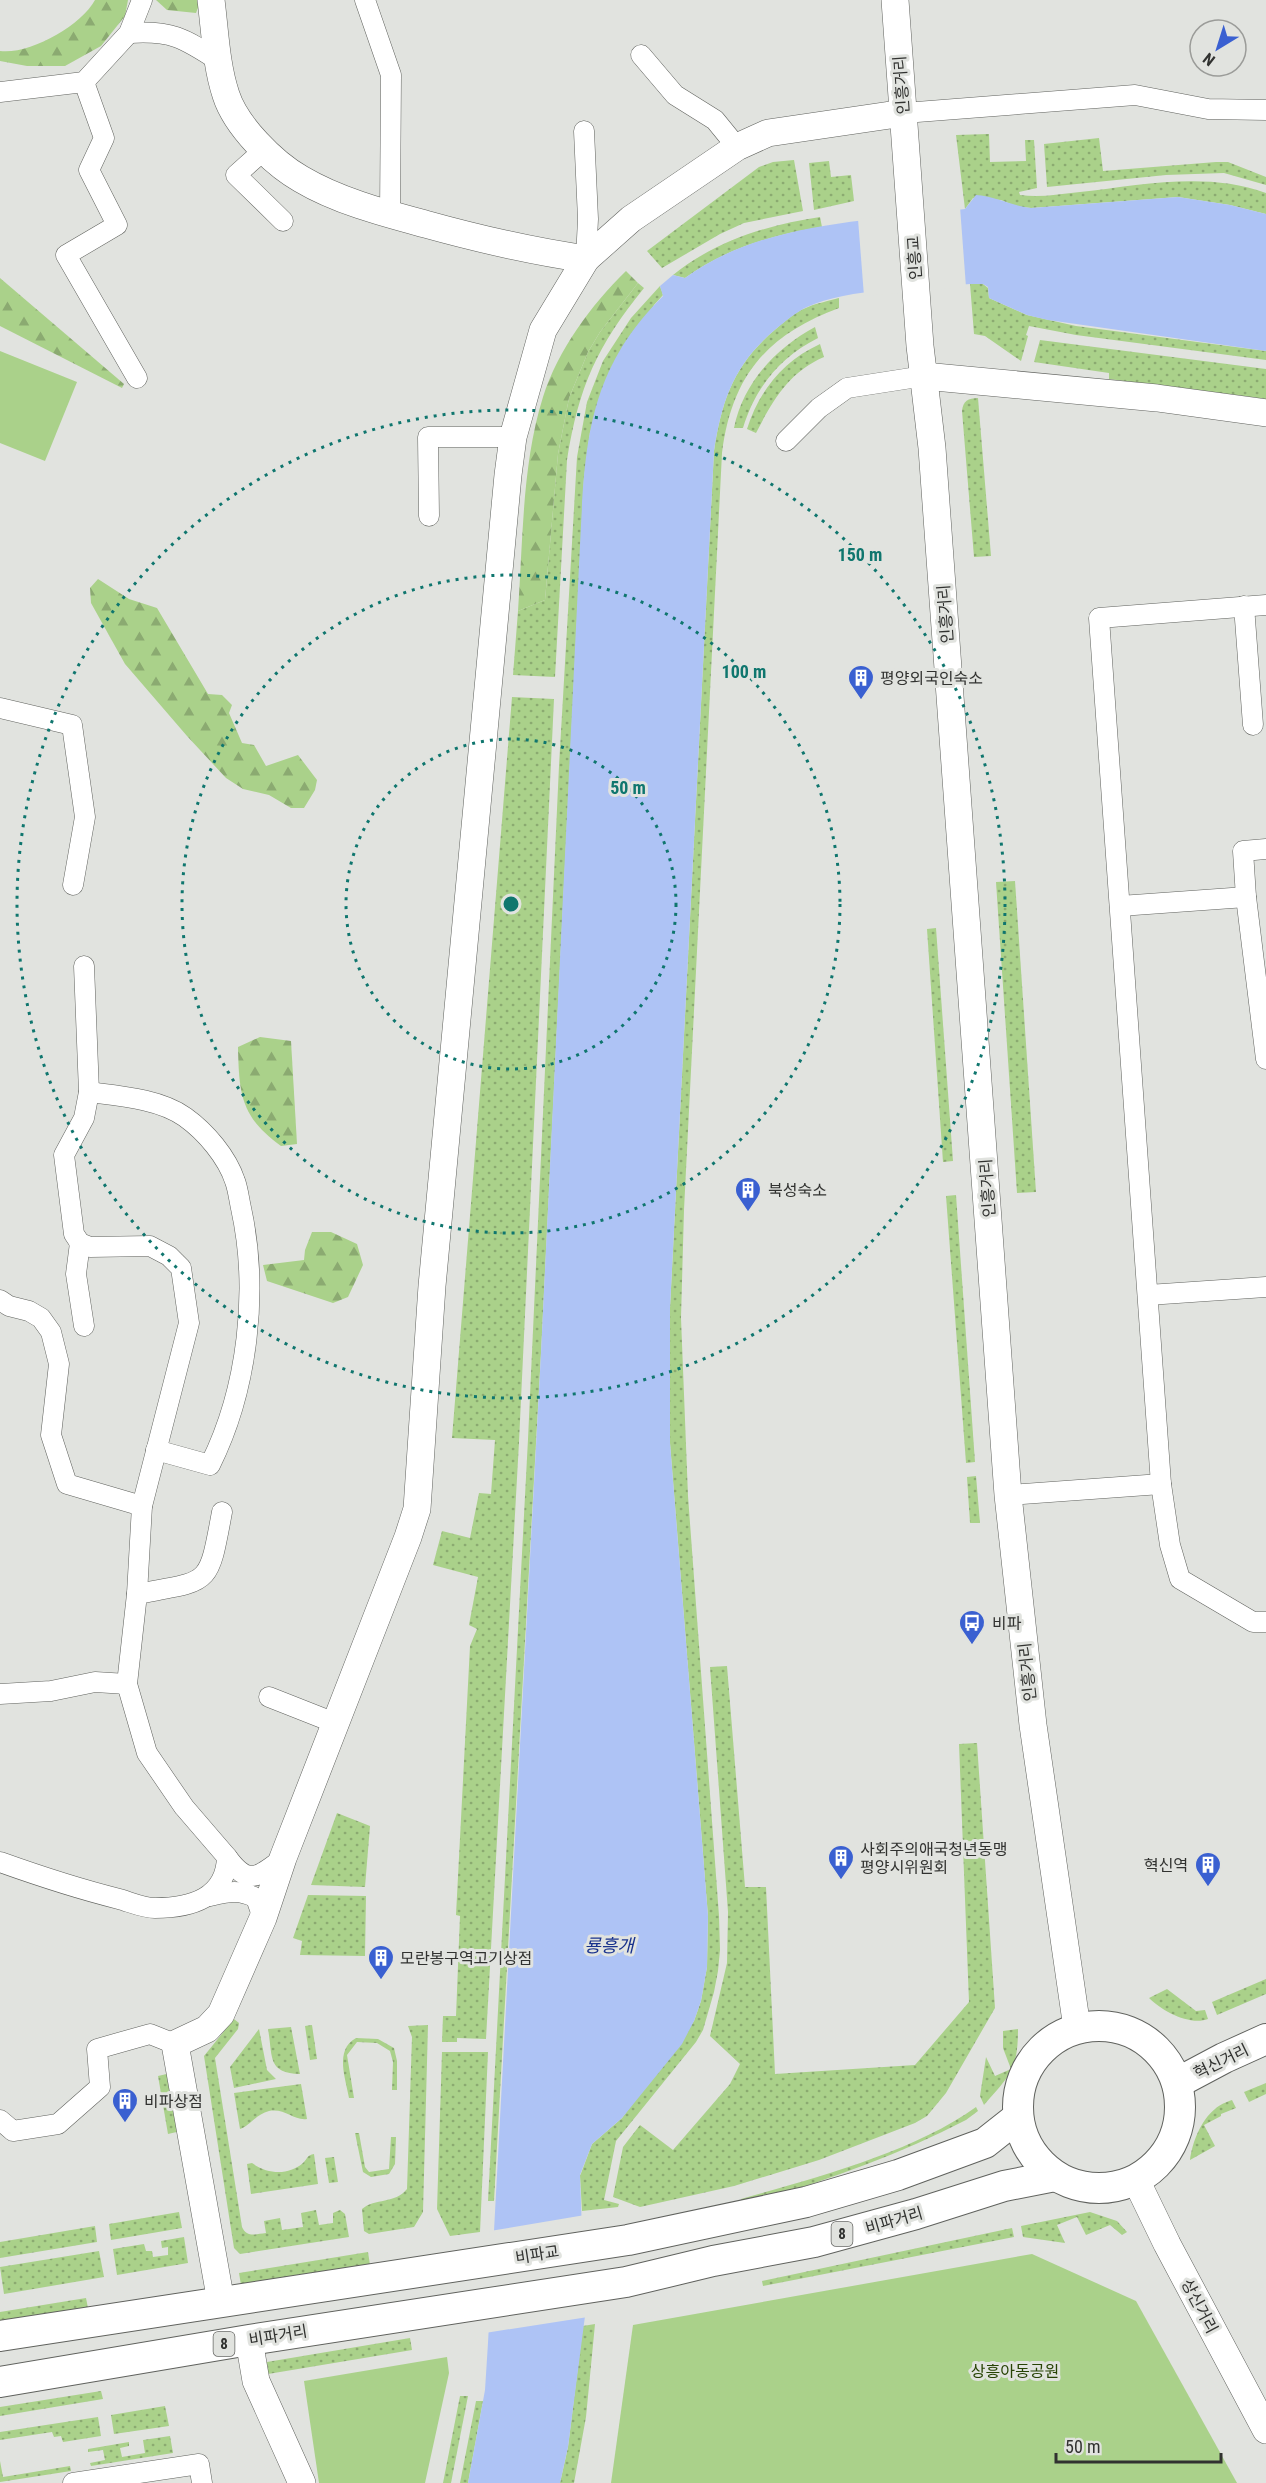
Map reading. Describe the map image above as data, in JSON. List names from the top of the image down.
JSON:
{
  "streets": {
    "main road": [
      "혁신거리",
      "비파거리",
      "8",
      "비파교"
    ],
    "street": ["인흥거리", "인흥교", "상신거리"]
  },
  "crossings": [
    ["인흥거리", "인흥교"],
    ["인흥거리", "혁신거리"],
    ["인흥거리", "비파거리"],
    ["인흥거리", "비파교"],
    ["인흥거리", "상신거리"],
    ["혁신거리", "비파거리"],
    ["혁신거리", "비파교"],
    ["혁신거리", "상신거리"],
    ["비파거리", "비파교"],
    ["비파거리", "상신거리"],
    ["비파교", "상신거리"]
  ],
  "water": ["룡흥개"],
  "parks": ["상흥아동공원"],
  "places": {
    "building": [
      "평양외국인숙소",
      "북성숙소",
      "사회주의애국청년동맹 평양시위원회",
      "혁신역",
      "모란봉구역고기상점",
      "비파상점"
    ],
    "bus stop": ["비파"]
  },
  "scale_bar": "50 m",
  "north": "bottom left",
  "rings": ["150 m", "100 m", "50 m"]
}
